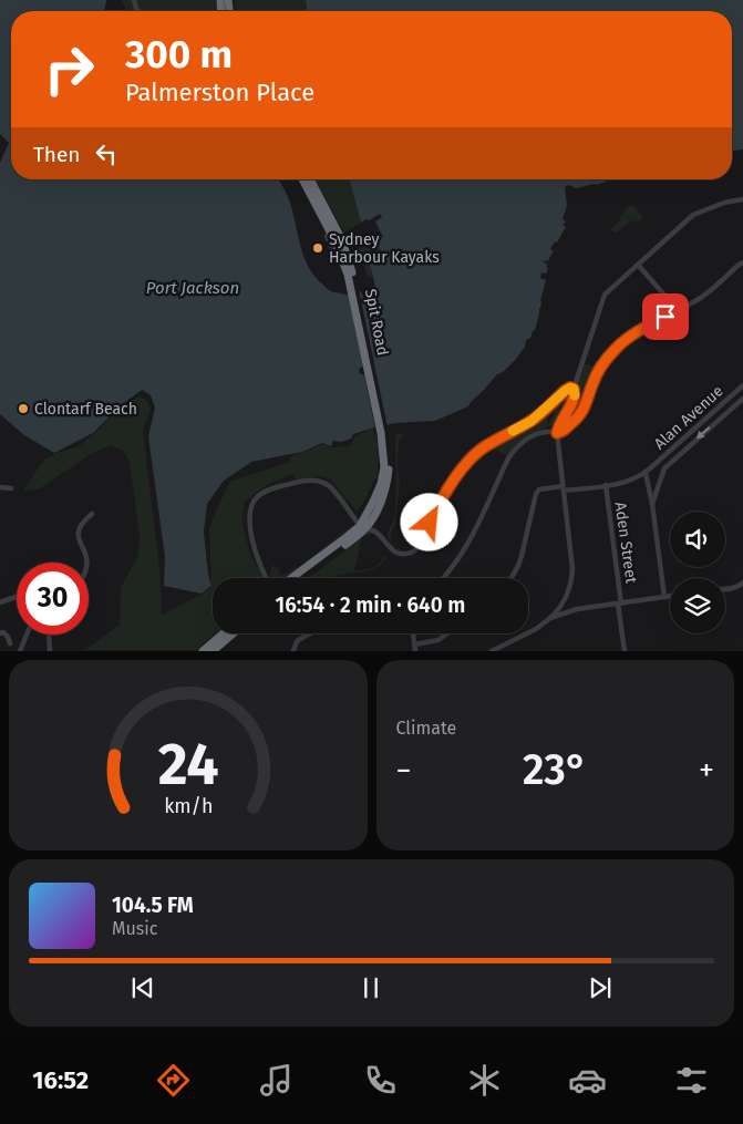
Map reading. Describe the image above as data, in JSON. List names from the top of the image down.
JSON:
{
  "streets": {
    "highway": ["Spit Road"],
    "street": ["Alan Avenue", "Aden Street"]
  },
  "crossings": [
    ["Alan Avenue", "Aden Street"]
  ],
  "water": ["Port Jackson"],
  "places": ["Sydney Harbour Kayaks", "Clontarf Beach"],
  "page": {
    "turn": ["300 m", "Palmerston Place"],
    "then": "Then",
    "limit": "30",
    "trip": "16:54 · 2 min · 640 m",
    "tile": "Climate",
    "heat": ["−", "23°", "+"],
    "song": ["104.5 FM", "Music"],
    "tabs": "16:52",
    "gauge": ["24", "km/h"]
  }
}
